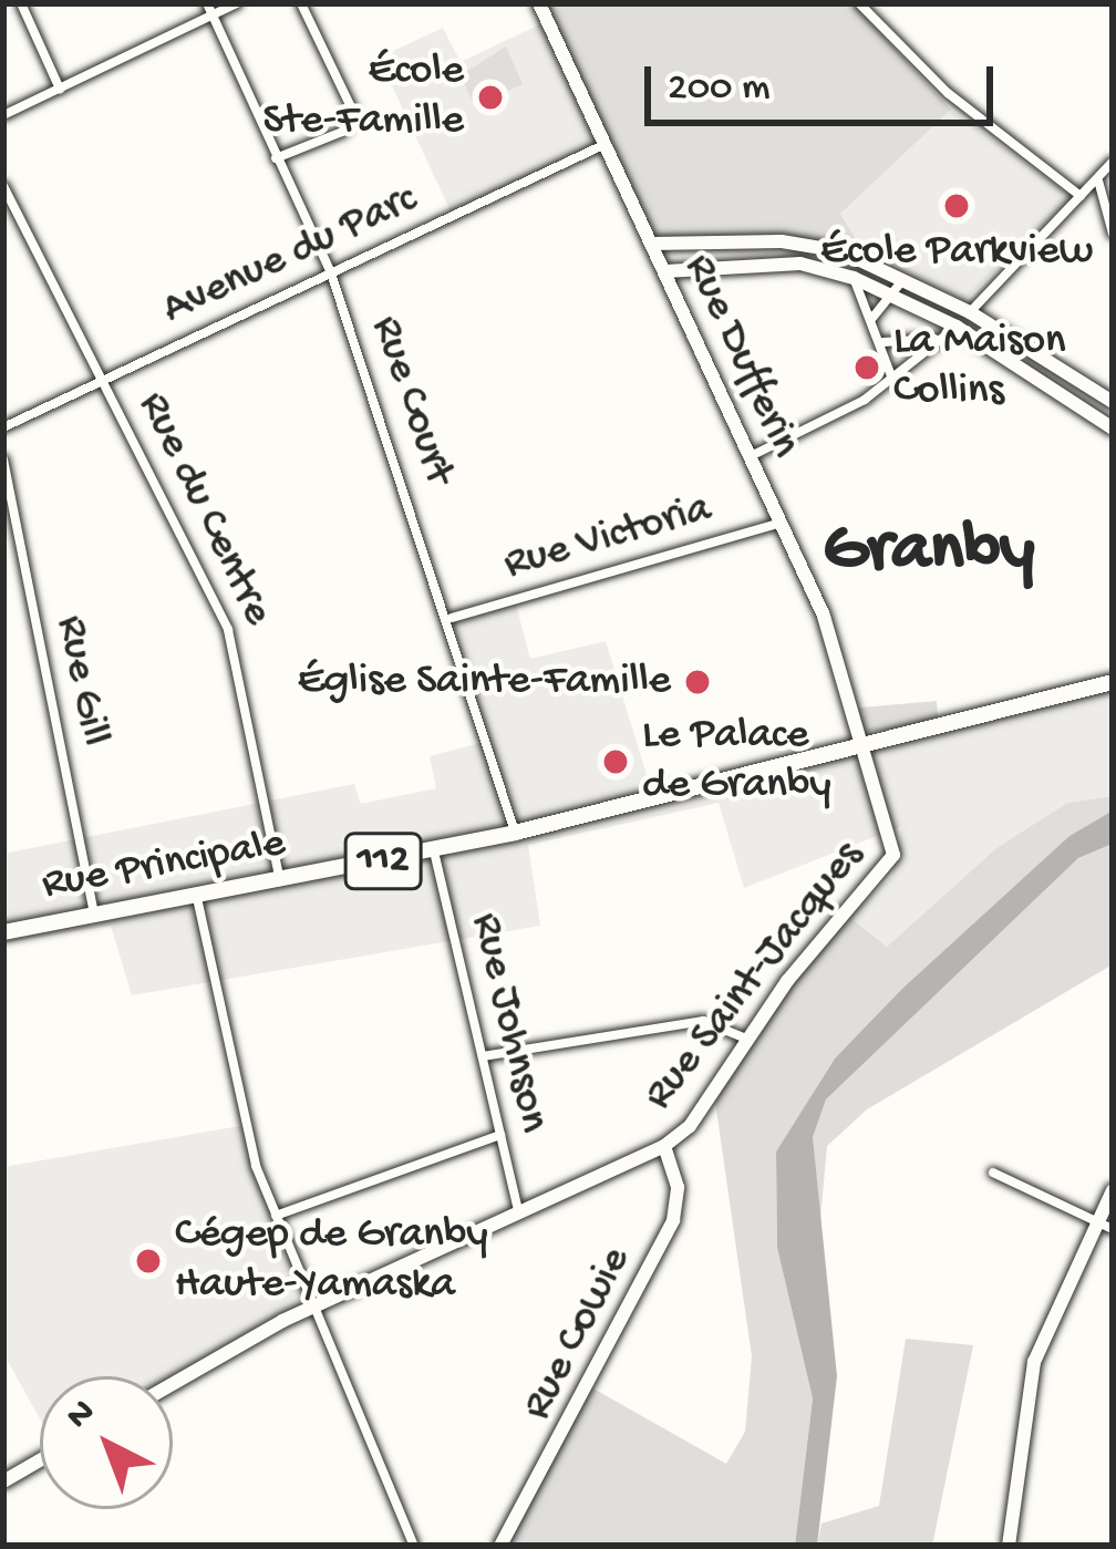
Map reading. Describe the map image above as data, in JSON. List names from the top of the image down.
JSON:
{
  "streets": {
    "main road": [
      "Rue Dufferin",
      "112",
      "Rue Principale",
      "Rue Saint-Jacques",
      "Rue Cowie"
    ],
    "street": [
      "Avenue du Parc",
      "Rue Court",
      "Rue du Centre",
      "Rue Victoria",
      "Rue Gill",
      "Rue Johnson"
    ]
  },
  "crossings": [
    ["Avenue du Parc", "Rue Dufferin"],
    ["Avenue du Parc", "Rue Court"],
    ["Avenue du Parc", "Rue du Centre"],
    ["Rue Dufferin", "Rue Victoria"],
    ["Rue Dufferin", "Rue Principale"],
    ["Rue Dufferin", "Rue Saint-Jacques"],
    ["Rue Court", "Rue Victoria"],
    ["Rue Court", "Rue Principale"],
    ["Rue du Centre", "Rue Principale"],
    ["Rue Gill", "Rue Principale"],
    ["Rue Principale", "Rue Saint-Jacques"],
    ["Rue Principale", "Rue Johnson"],
    ["Rue Saint-Jacques", "Rue Johnson"],
    ["Rue Saint-Jacques", "Rue Cowie"]
  ],
  "districts": ["Granby"],
  "places": [
    "École Ste-Famille",
    "École Parkview",
    "La Maison Collins",
    "Église Sainte-Famille",
    "Le Palace de Granby",
    "Cégep de Granby Haute-Yamaska"
  ],
  "scale_bar": "200 m",
  "north": "top left"
}
